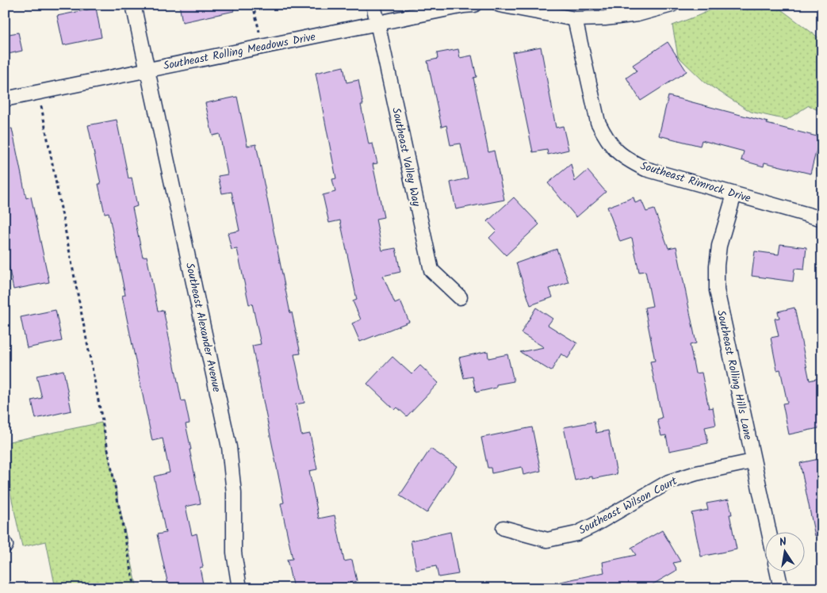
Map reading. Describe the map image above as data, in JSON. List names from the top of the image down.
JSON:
{
  "streets": {
    "street": [
      "Southeast Rolling Meadows Drive",
      "Southeast Valley Way",
      "Southeast Rimrock Drive",
      "Southeast Alexander Avenue",
      "Southeast Rolling Hills Lane",
      "Southeast Wilson Court"
    ]
  },
  "crossings": [
    ["Southeast Rolling Meadows Drive", "Southeast Valley Way"],
    ["Southeast Rolling Meadows Drive", "Southeast Alexander Avenue"],
    ["Southeast Rimrock Drive", "Southeast Rolling Hills Lane"],
    ["Southeast Rolling Hills Lane", "Southeast Wilson Court"]
  ],
  "north": "top"
}
